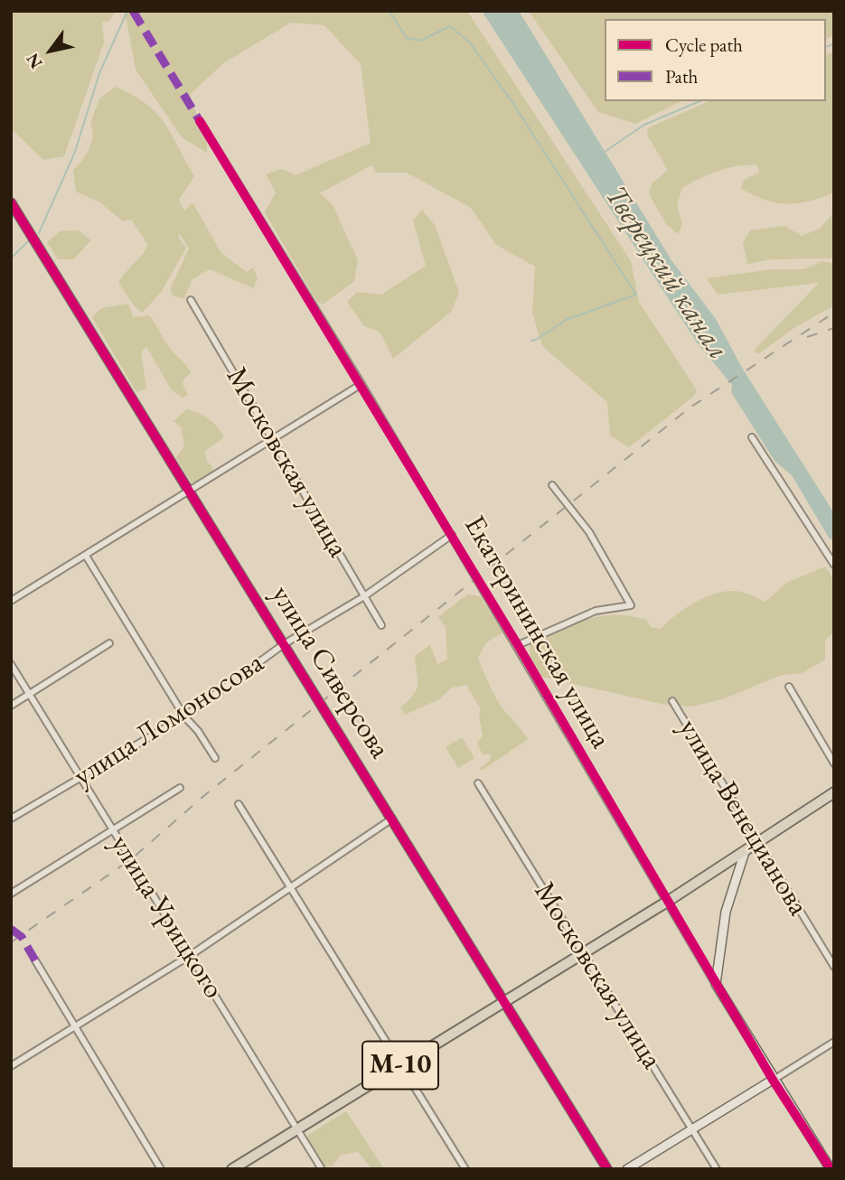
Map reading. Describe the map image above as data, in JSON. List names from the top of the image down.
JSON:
{
  "streets": {
    "highway": ["М-10"],
    "street": [
      "Московская улица",
      "Екатерининская улица",
      "улица Сиверсова",
      "улица Ломоносова",
      "улица Венецианова",
      "улица Урицкого"
    ]
  },
  "crossings": [
    ["Московская улица", "улица Ломоносова"],
    ["Московская улица", "М-10"],
    ["Екатерининская улица", "улица Ломоносова"],
    ["Екатерининская улица", "М-10"],
    ["улица Сиверсова", "улица Ломоносова"],
    ["улица Сиверсова", "М-10"],
    ["улица Ломоносова", "улица Урицкого"],
    ["улица Венецианова", "М-10"],
    ["улица Урицкого", "М-10"]
  ],
  "water": ["Тверецкий канал"],
  "legend": ["Cycle path", "Path"],
  "north": "bottom left"
}
